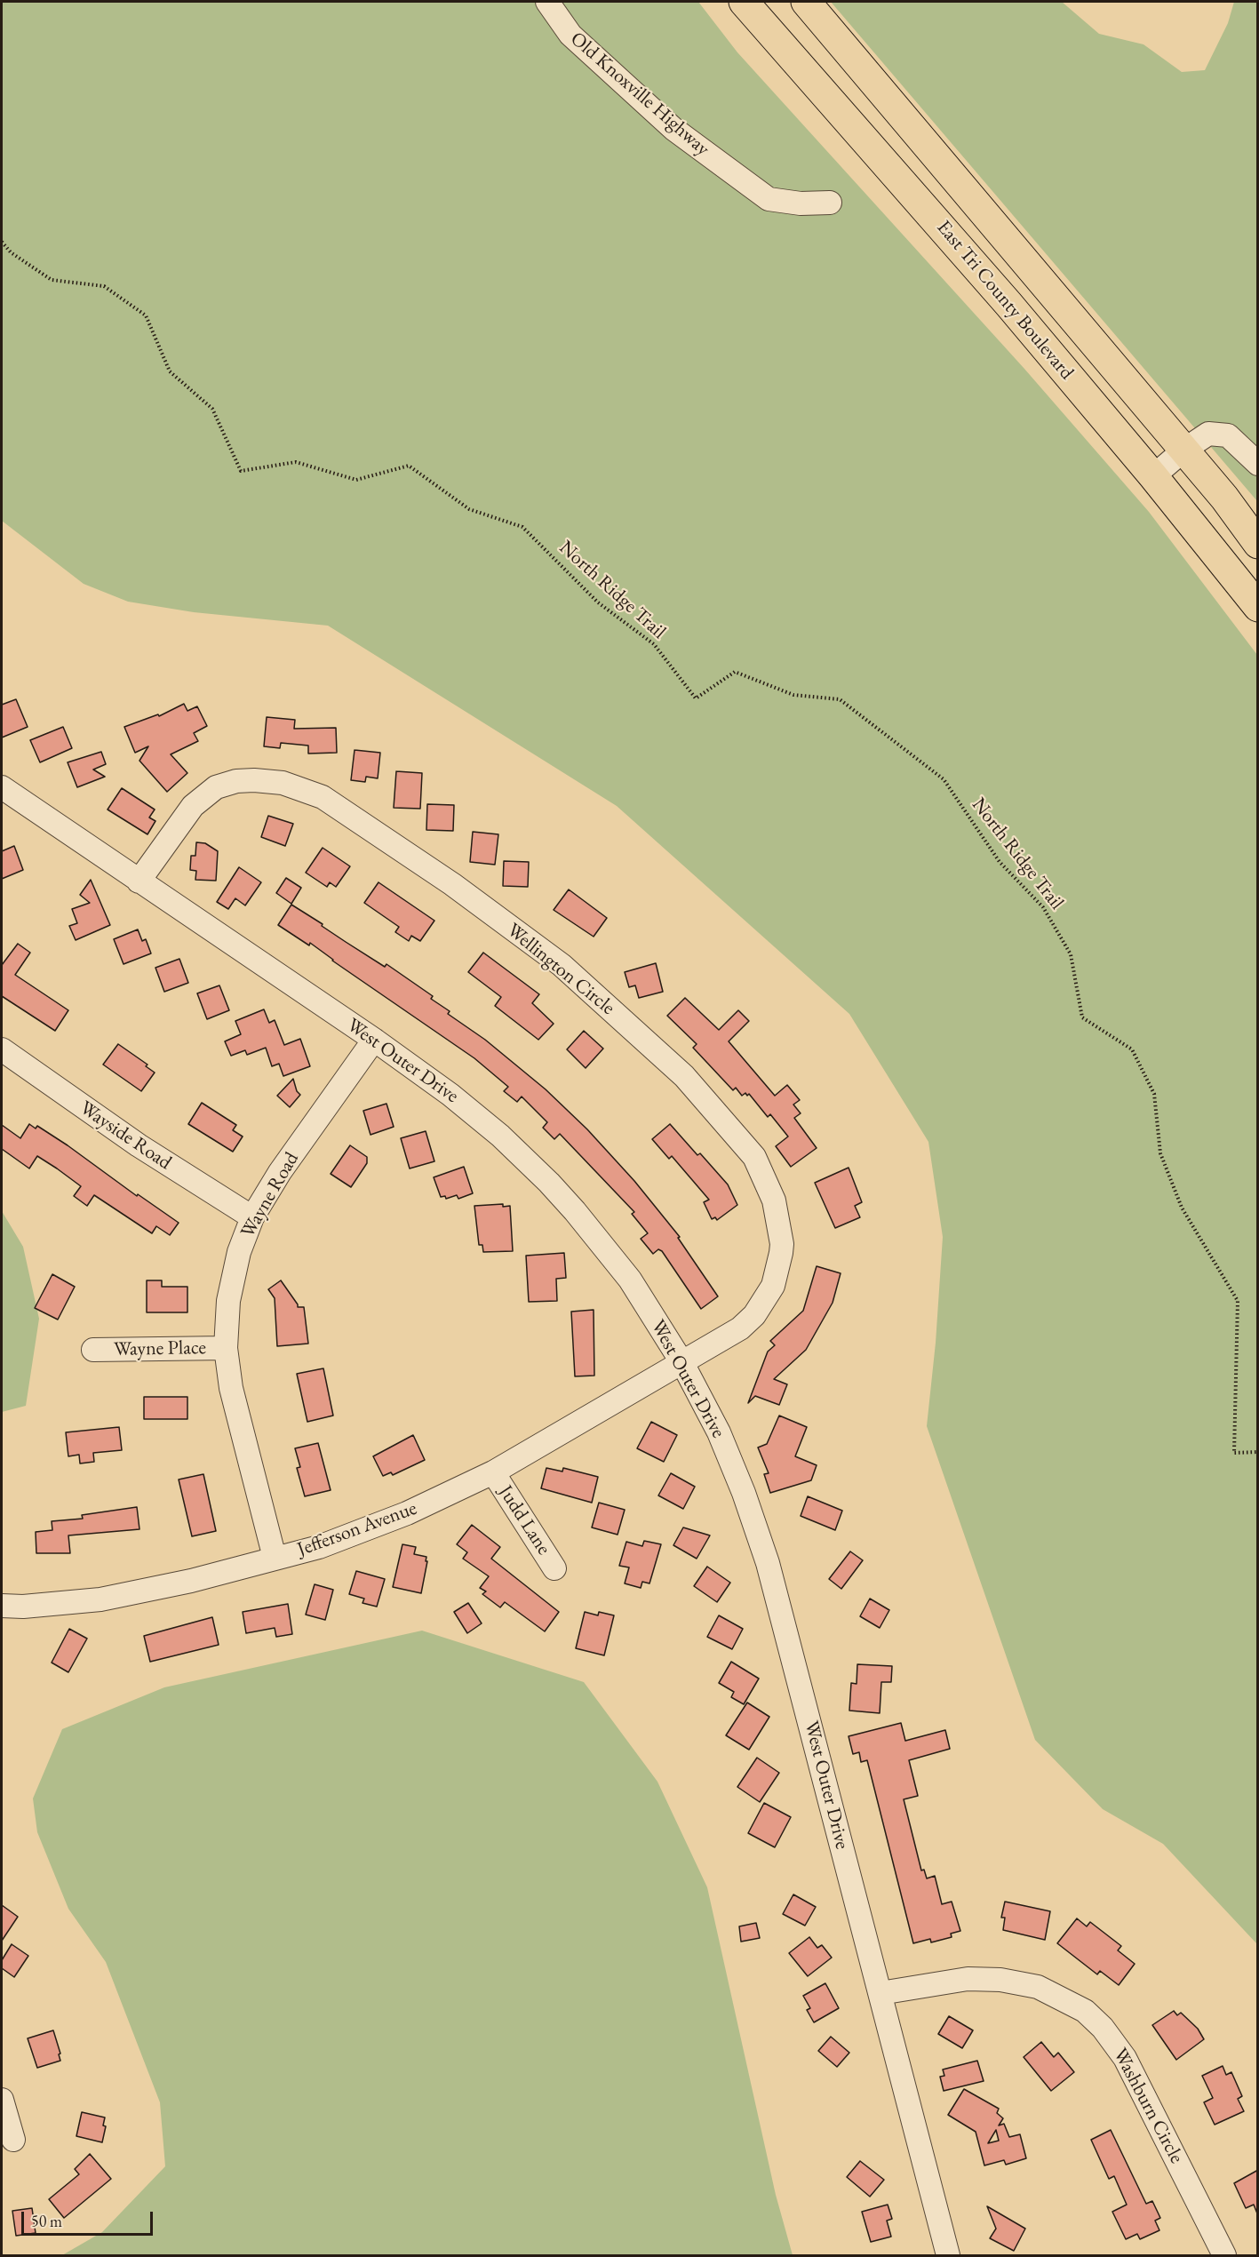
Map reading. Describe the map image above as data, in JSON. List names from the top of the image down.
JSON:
{
  "streets": {
    "highway": ["East Tri County Boulevard"],
    "street": [
      "Old Knoxville Highway",
      "Wellington Circle",
      "West Outer Drive",
      "Wayside Road",
      "Wayne Road",
      "Wayne Place",
      "Judd Lane",
      "Jefferson Avenue",
      "Washburn Circle"
    ],
    "path": ["North Ridge Trail"]
  },
  "crossings": [
    ["Wellington Circle", "West Outer Drive"],
    ["Wellington Circle", "Jefferson Avenue"],
    ["West Outer Drive", "Wayne Road"],
    ["West Outer Drive", "Jefferson Avenue"],
    ["West Outer Drive", "Washburn Circle"],
    ["Wayside Road", "Wayne Road"],
    ["Wayne Road", "Wayne Place"],
    ["Wayne Road", "Jefferson Avenue"],
    ["Judd Lane", "Jefferson Avenue"]
  ],
  "scale_bar": "50 m"
}
